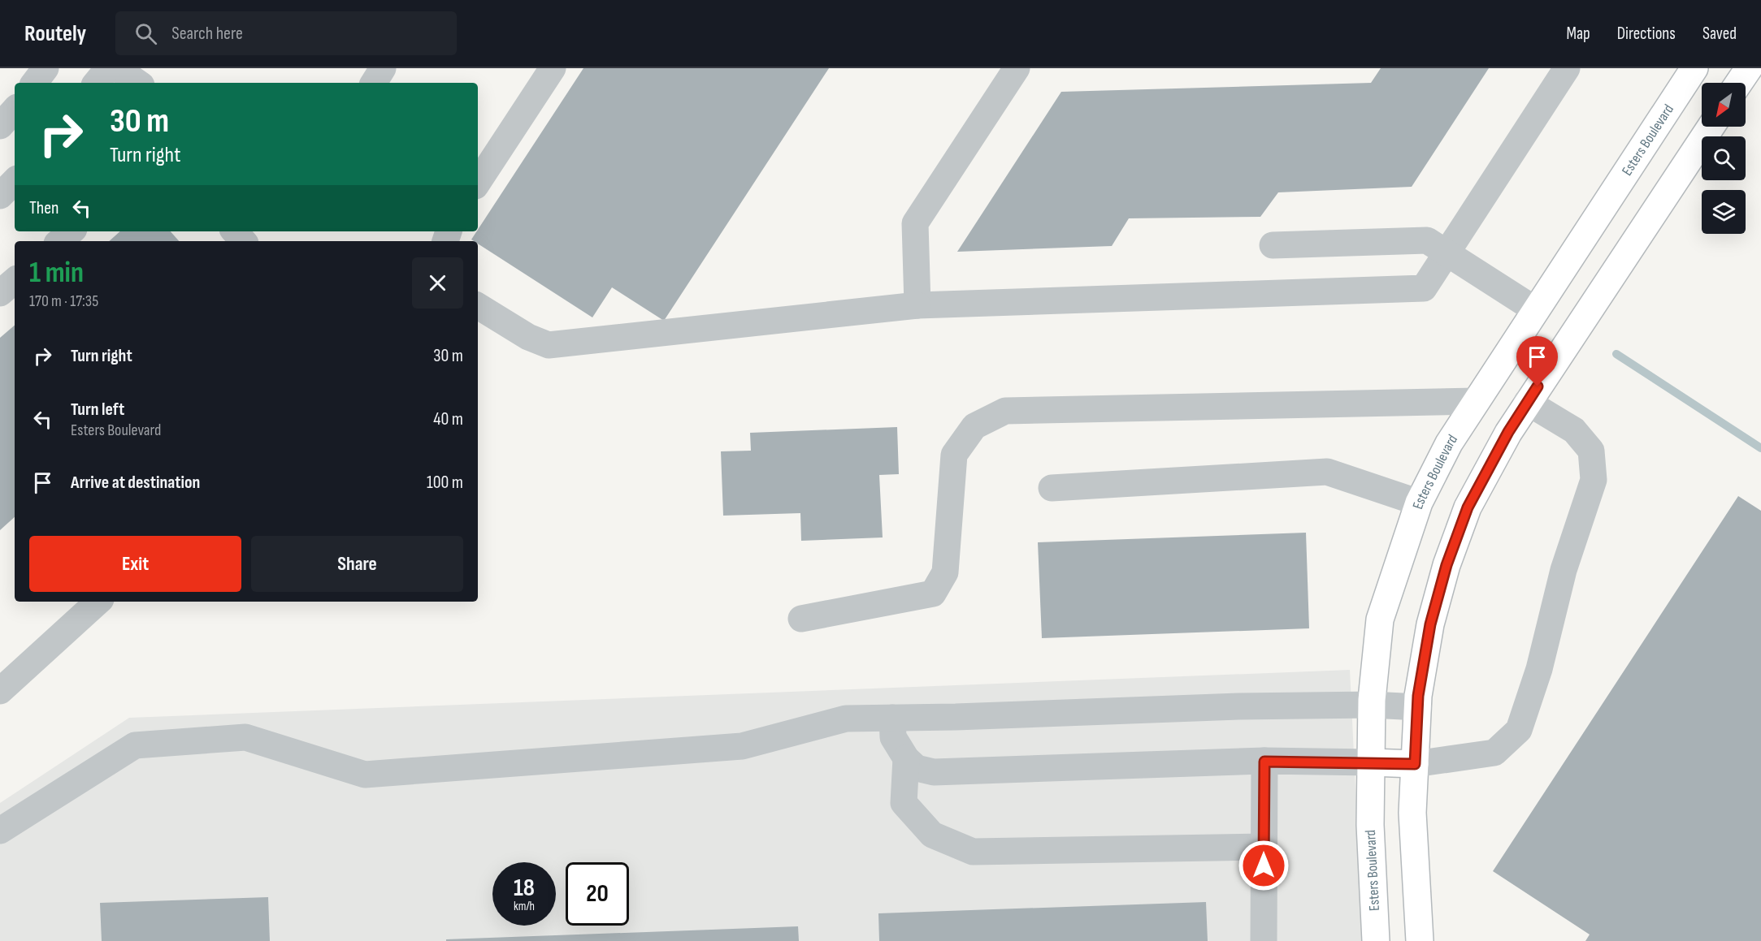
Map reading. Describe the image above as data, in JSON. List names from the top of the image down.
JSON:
{
  "streets": {
    "main road": ["Esters Boulevard"]
  },
  "north": "bottom left",
  "page": {
    "header": "Routely",
    "search": "Search here",
    "nav": ["Map", "Directions", "Saved"],
    "turn": ["30 m", "Turn right"],
    "then": "Then",
    "heading": ["1 min", "170 m · 17:35"],
    "list": [
      {
        "name": "Turn right",
        "value": "30 m"
      },
      {
        "name": "Turn left",
        "note": "Esters Boulevard",
        "value": "40 m"
      },
      {
        "name": "Arrive at destination",
        "value": "100 m"
      }
    ],
    "buttons": ["Exit", "Share"],
    "speed": "18 km/h",
    "limit": "20"
  }
}
